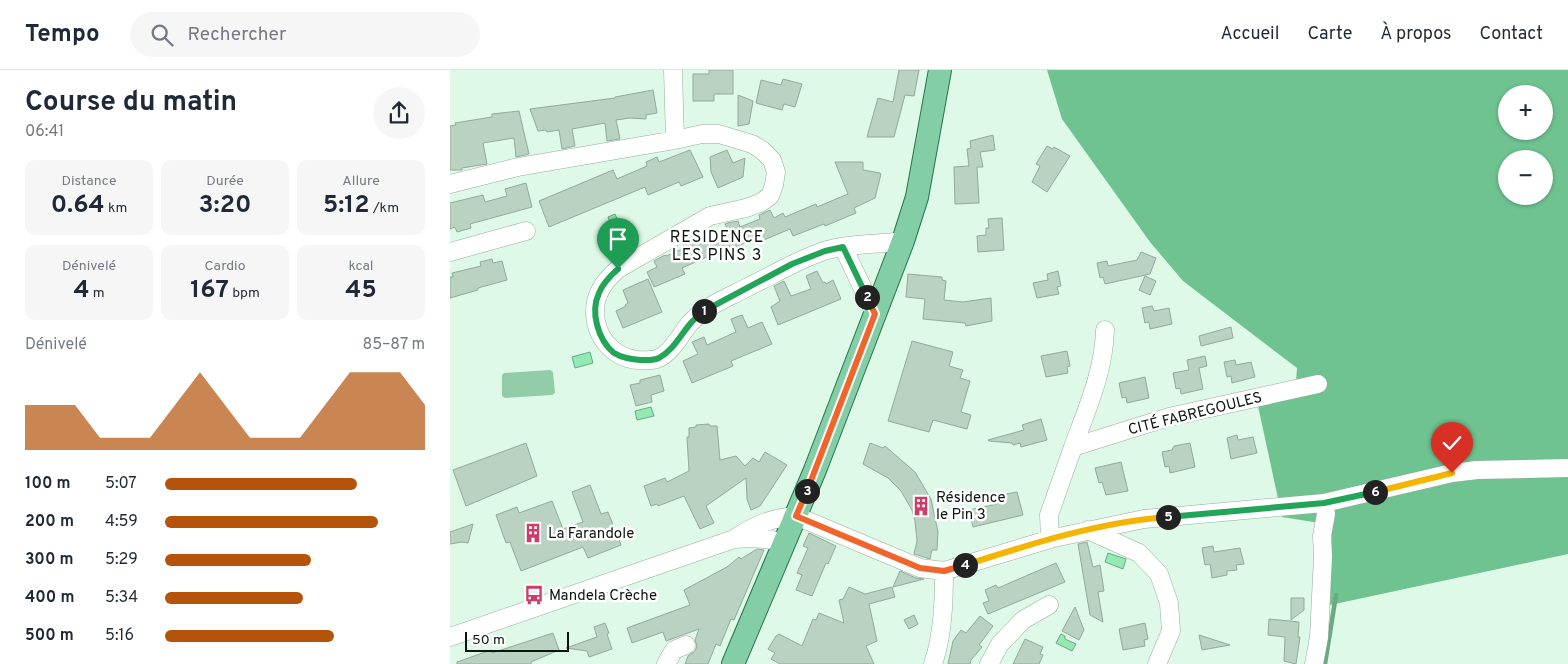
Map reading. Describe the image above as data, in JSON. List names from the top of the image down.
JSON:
{
  "streets": {
    "street": ["CITÉ FABREGOULES"]
  },
  "districts": ["RESIDENCE LES PINS 3"],
  "places": {
    "building": ["Résidence le Pin 3", "La Farandole"],
    "bus stop": ["Mandela Crèche"]
  },
  "scale_bar": "50 m",
  "page": {
    "header": "Tempo",
    "search": "Rechercher",
    "nav": [
      "Accueil",
      "Carte",
      "À propos",
      "Contact"
    ],
    "heading": ["Course du matin", "06:41"],
    "map_buttons": ["+", "−"],
    "stats": [
      ["Distance", "0.64 km"],
      ["Durée", "3:20"],
      ["Allure", "5:12 /km"],
      ["Dénivelé", "4 m"],
      ["Cardio", "167 bpm"],
      ["kcal", "45"]
    ],
    "pins": [
      "2",
      "1",
      "3",
      "6",
      "5",
      "4"
    ],
    "chart": ["Dénivelé", "85–87 m"],
    "list": [
      {
        "name": "100 m",
        "note": "5:07"
      },
      {
        "name": "200 m",
        "note": "4:59"
      },
      {
        "name": "300 m",
        "note": "5:29"
      },
      {
        "name": "400 m",
        "note": "5:34"
      },
      {
        "name": "500 m",
        "note": "5:16"
      }
    ],
    "scale": "50 m"
  }
}
